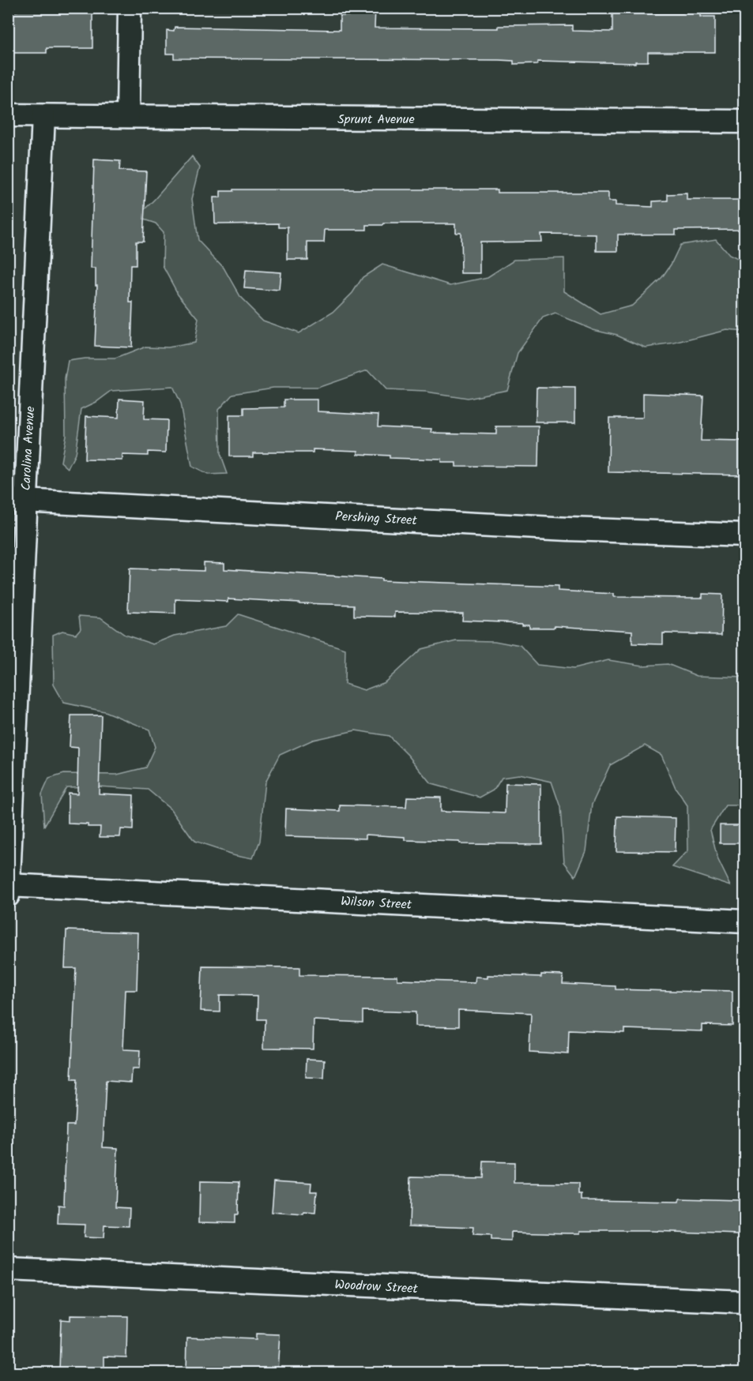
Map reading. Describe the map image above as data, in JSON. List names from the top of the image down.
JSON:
{
  "streets": {
    "street": [
      "Sprunt Avenue",
      "Carolina Avenue",
      "Pershing Street",
      "Wilson Street",
      "Woodrow Street"
    ]
  },
  "crossings": [
    ["Sprunt Avenue", "Carolina Avenue"],
    ["Carolina Avenue", "Pershing Street"],
    ["Carolina Avenue", "Wilson Street"]
  ]
}
